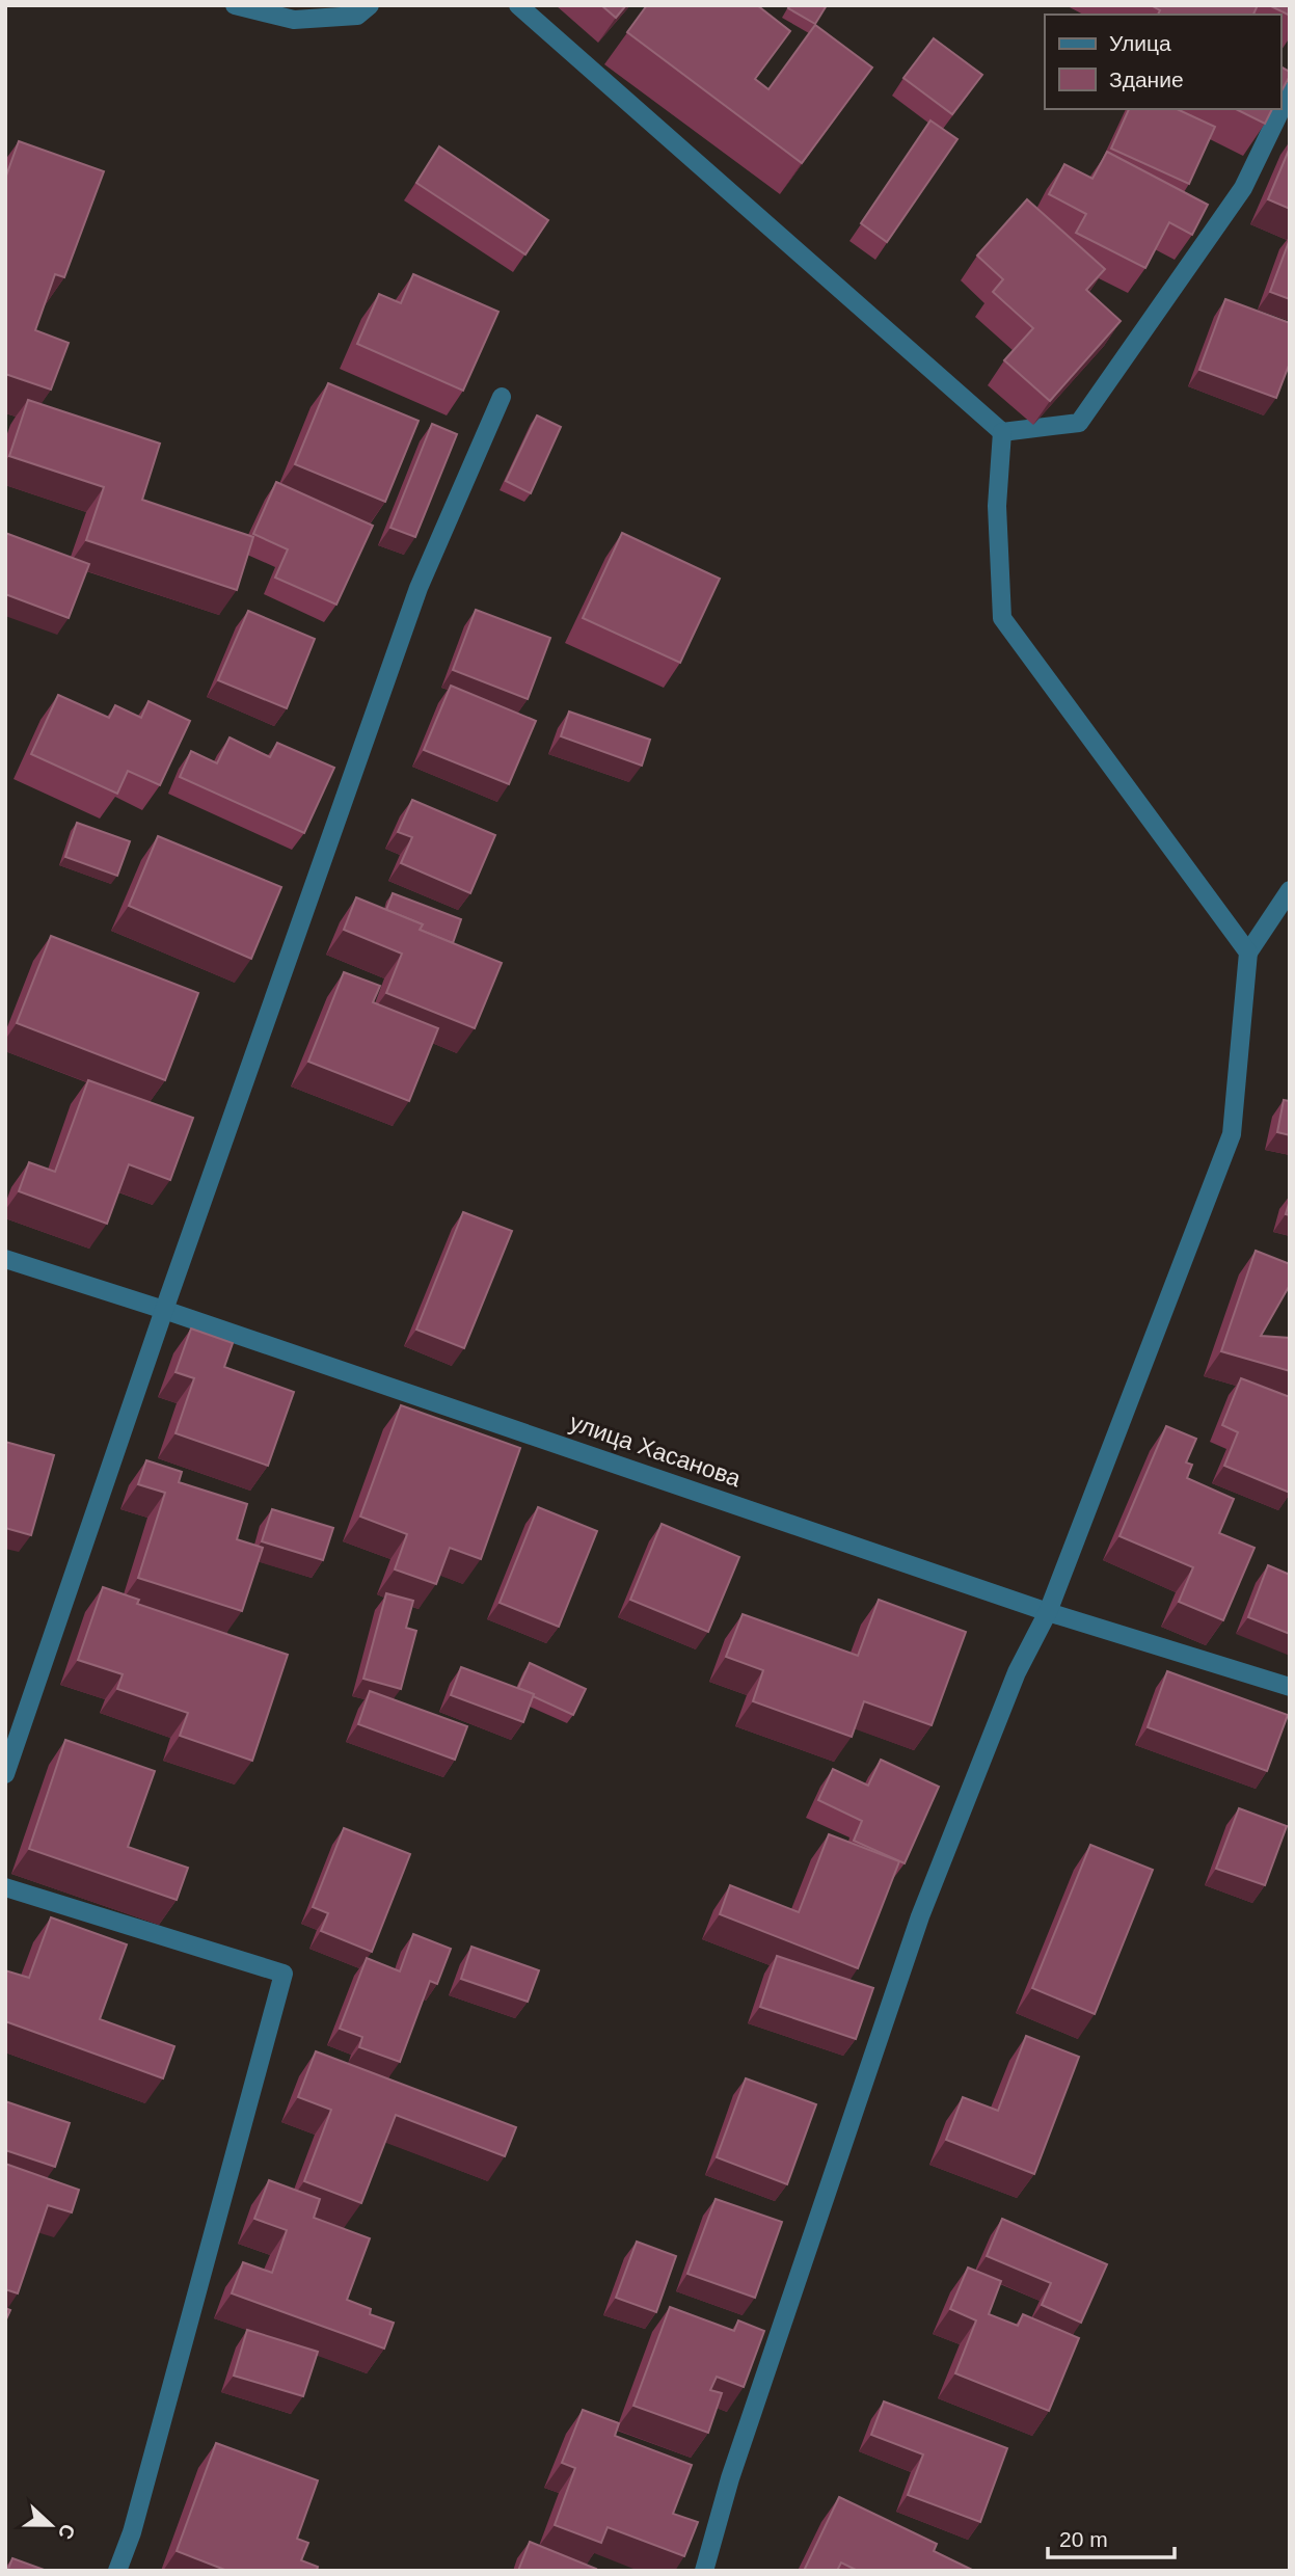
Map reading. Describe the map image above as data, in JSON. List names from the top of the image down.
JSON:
{
  "streets": {
    "street": ["улица Хасанова"]
  },
  "legend": ["Улица", "Здание"],
  "scale_bar": "20 m",
  "north": "right"
}
